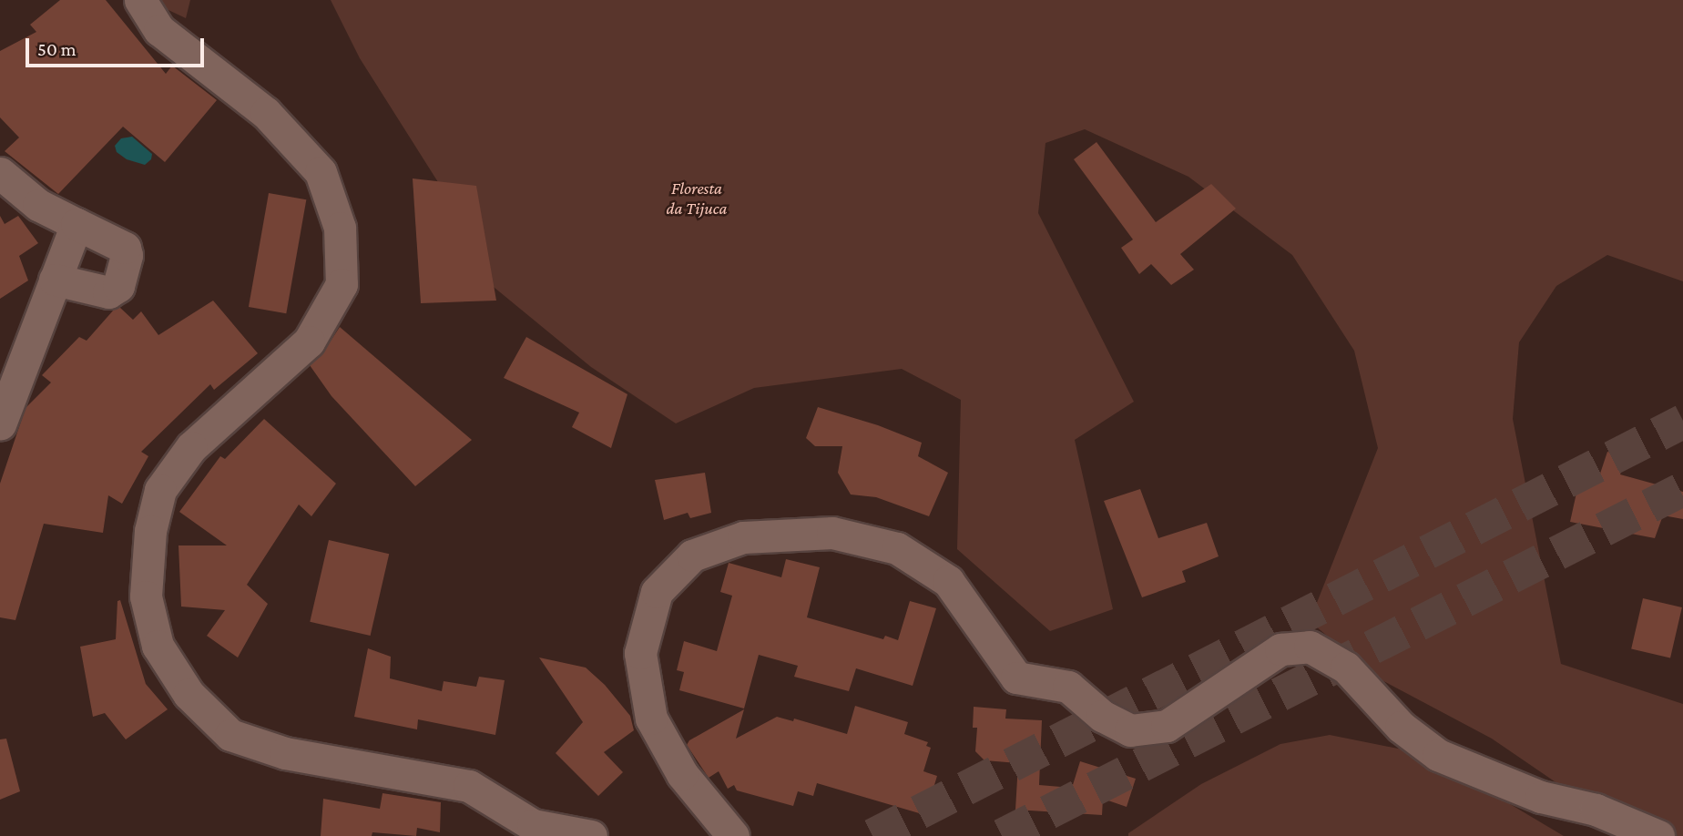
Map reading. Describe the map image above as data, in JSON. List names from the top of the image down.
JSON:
{
  "parks": ["Floresta da Tijuca"],
  "scale_bar": "50 m"
}
